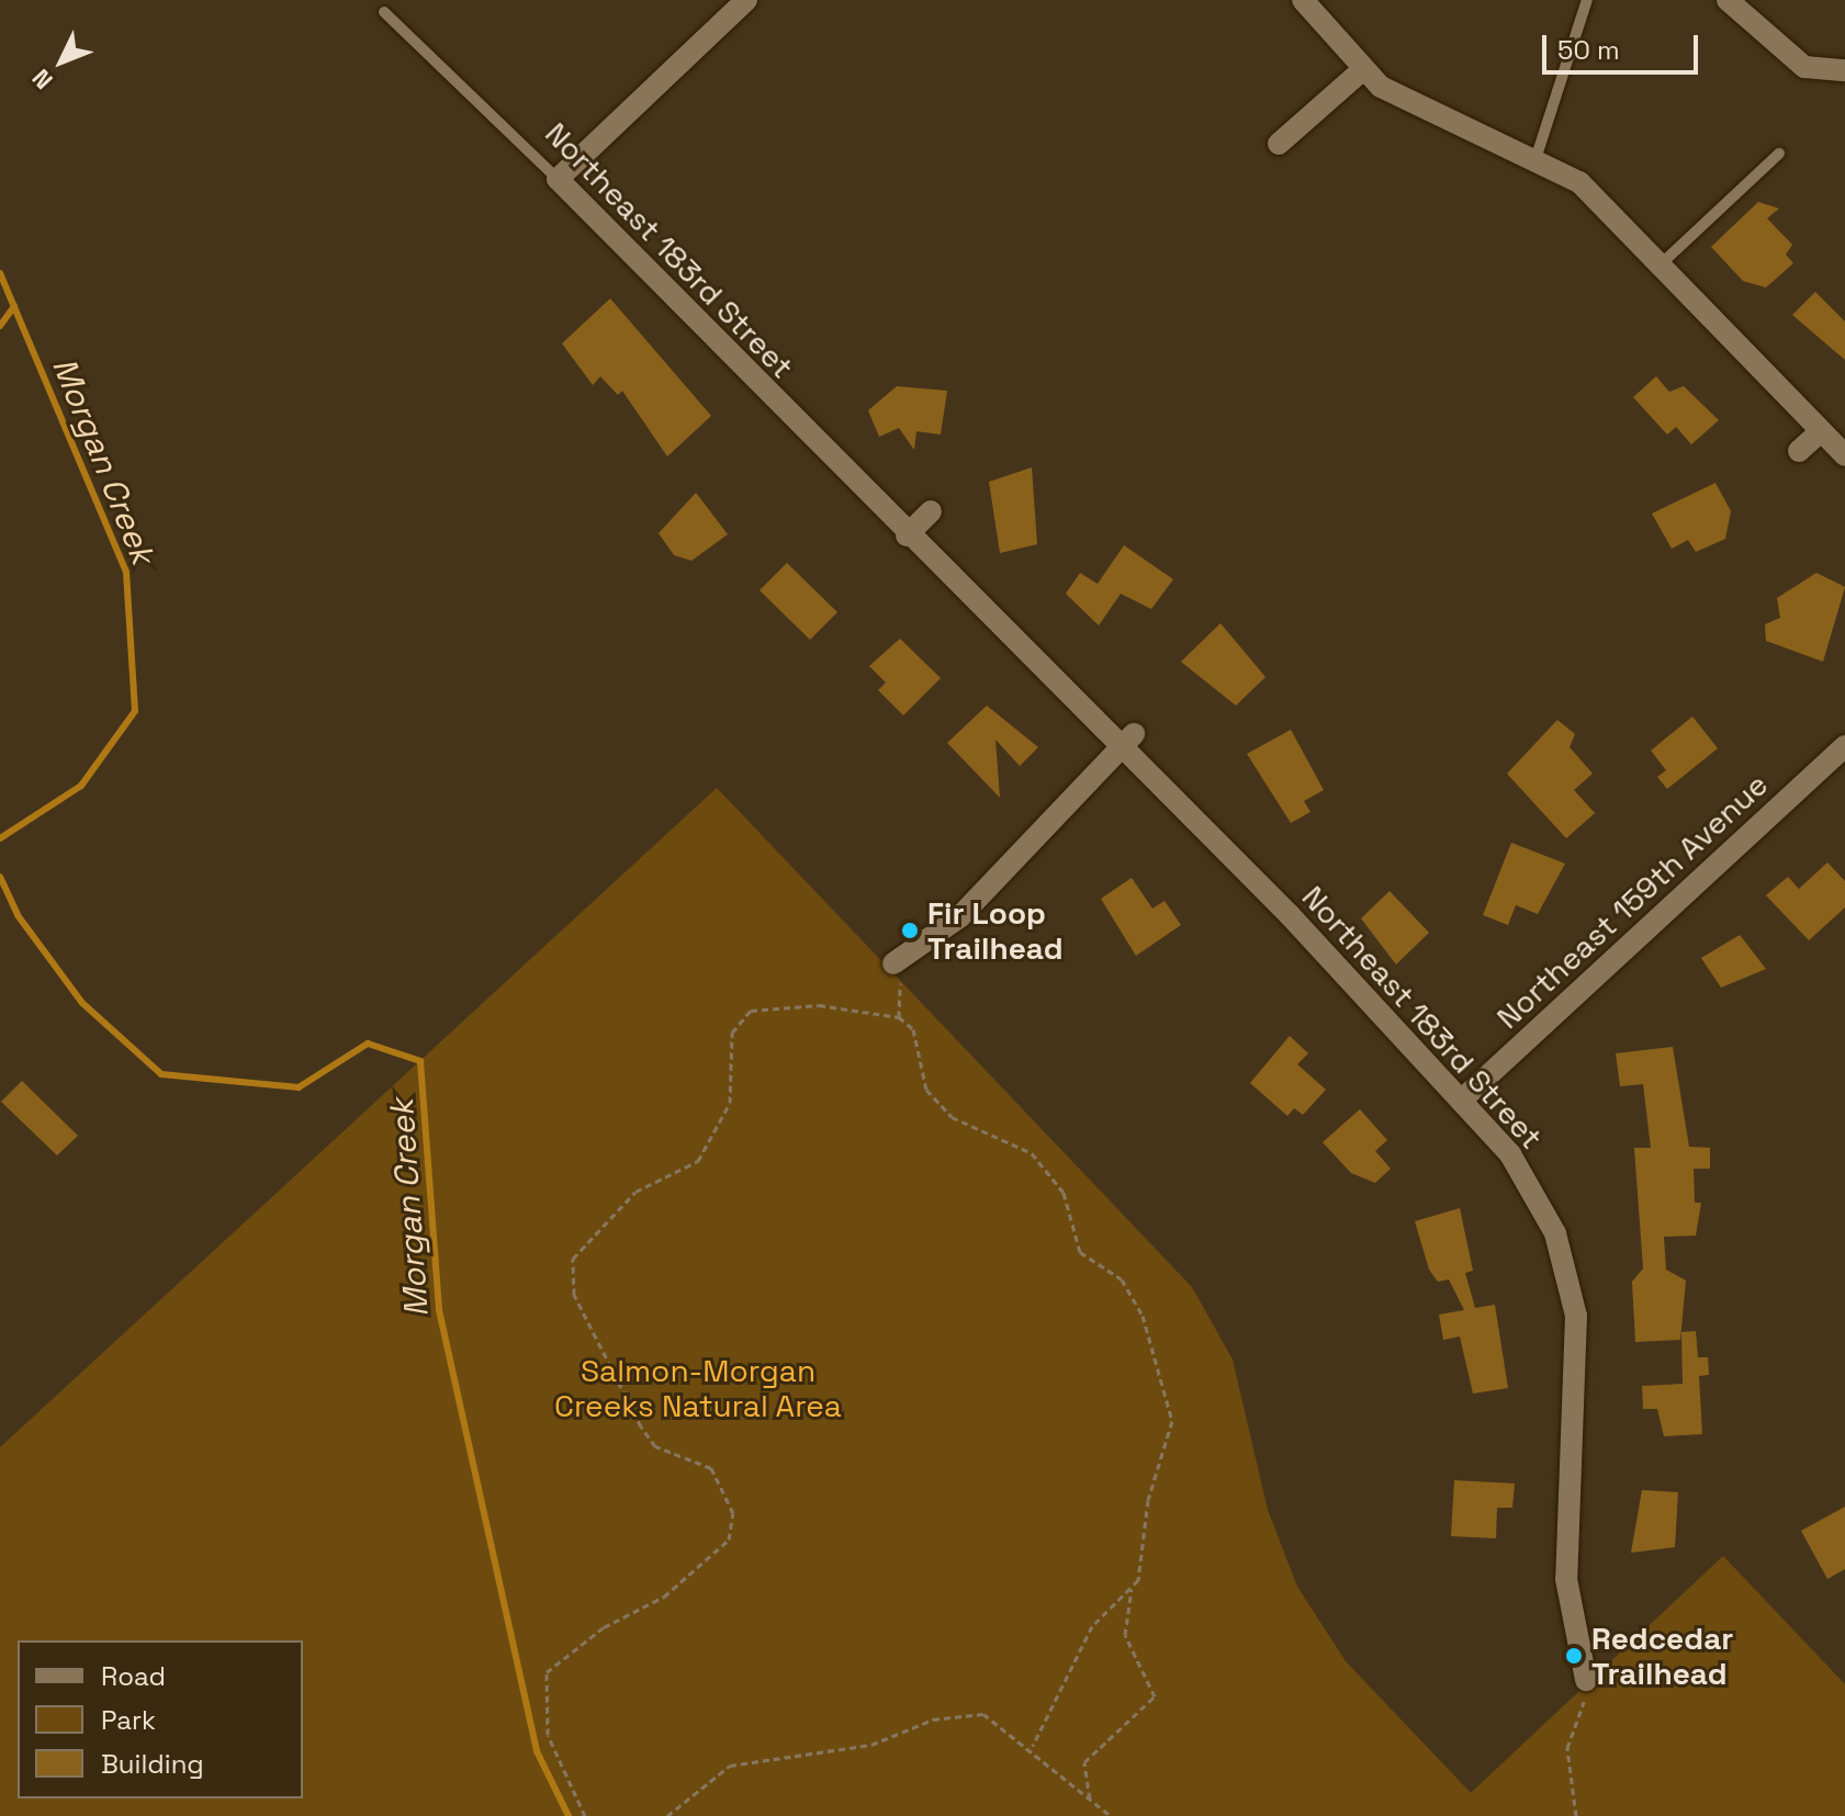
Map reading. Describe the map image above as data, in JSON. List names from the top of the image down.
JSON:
{
  "streets": {
    "street": ["Northeast 183rd Street", "Northeast 159th Avenue"]
  },
  "crossings": [
    ["Northeast 183rd Street", "Northeast 159th Avenue"]
  ],
  "water": ["Morgan Creek"],
  "parks": ["Salmon-Morgan Creeks Natural Area"],
  "places": ["Fir Loop Trailhead", "Redcedar Trailhead"],
  "legend": ["Road", "Park", "Building"],
  "scale_bar": "50 m",
  "north": "bottom left"
}
